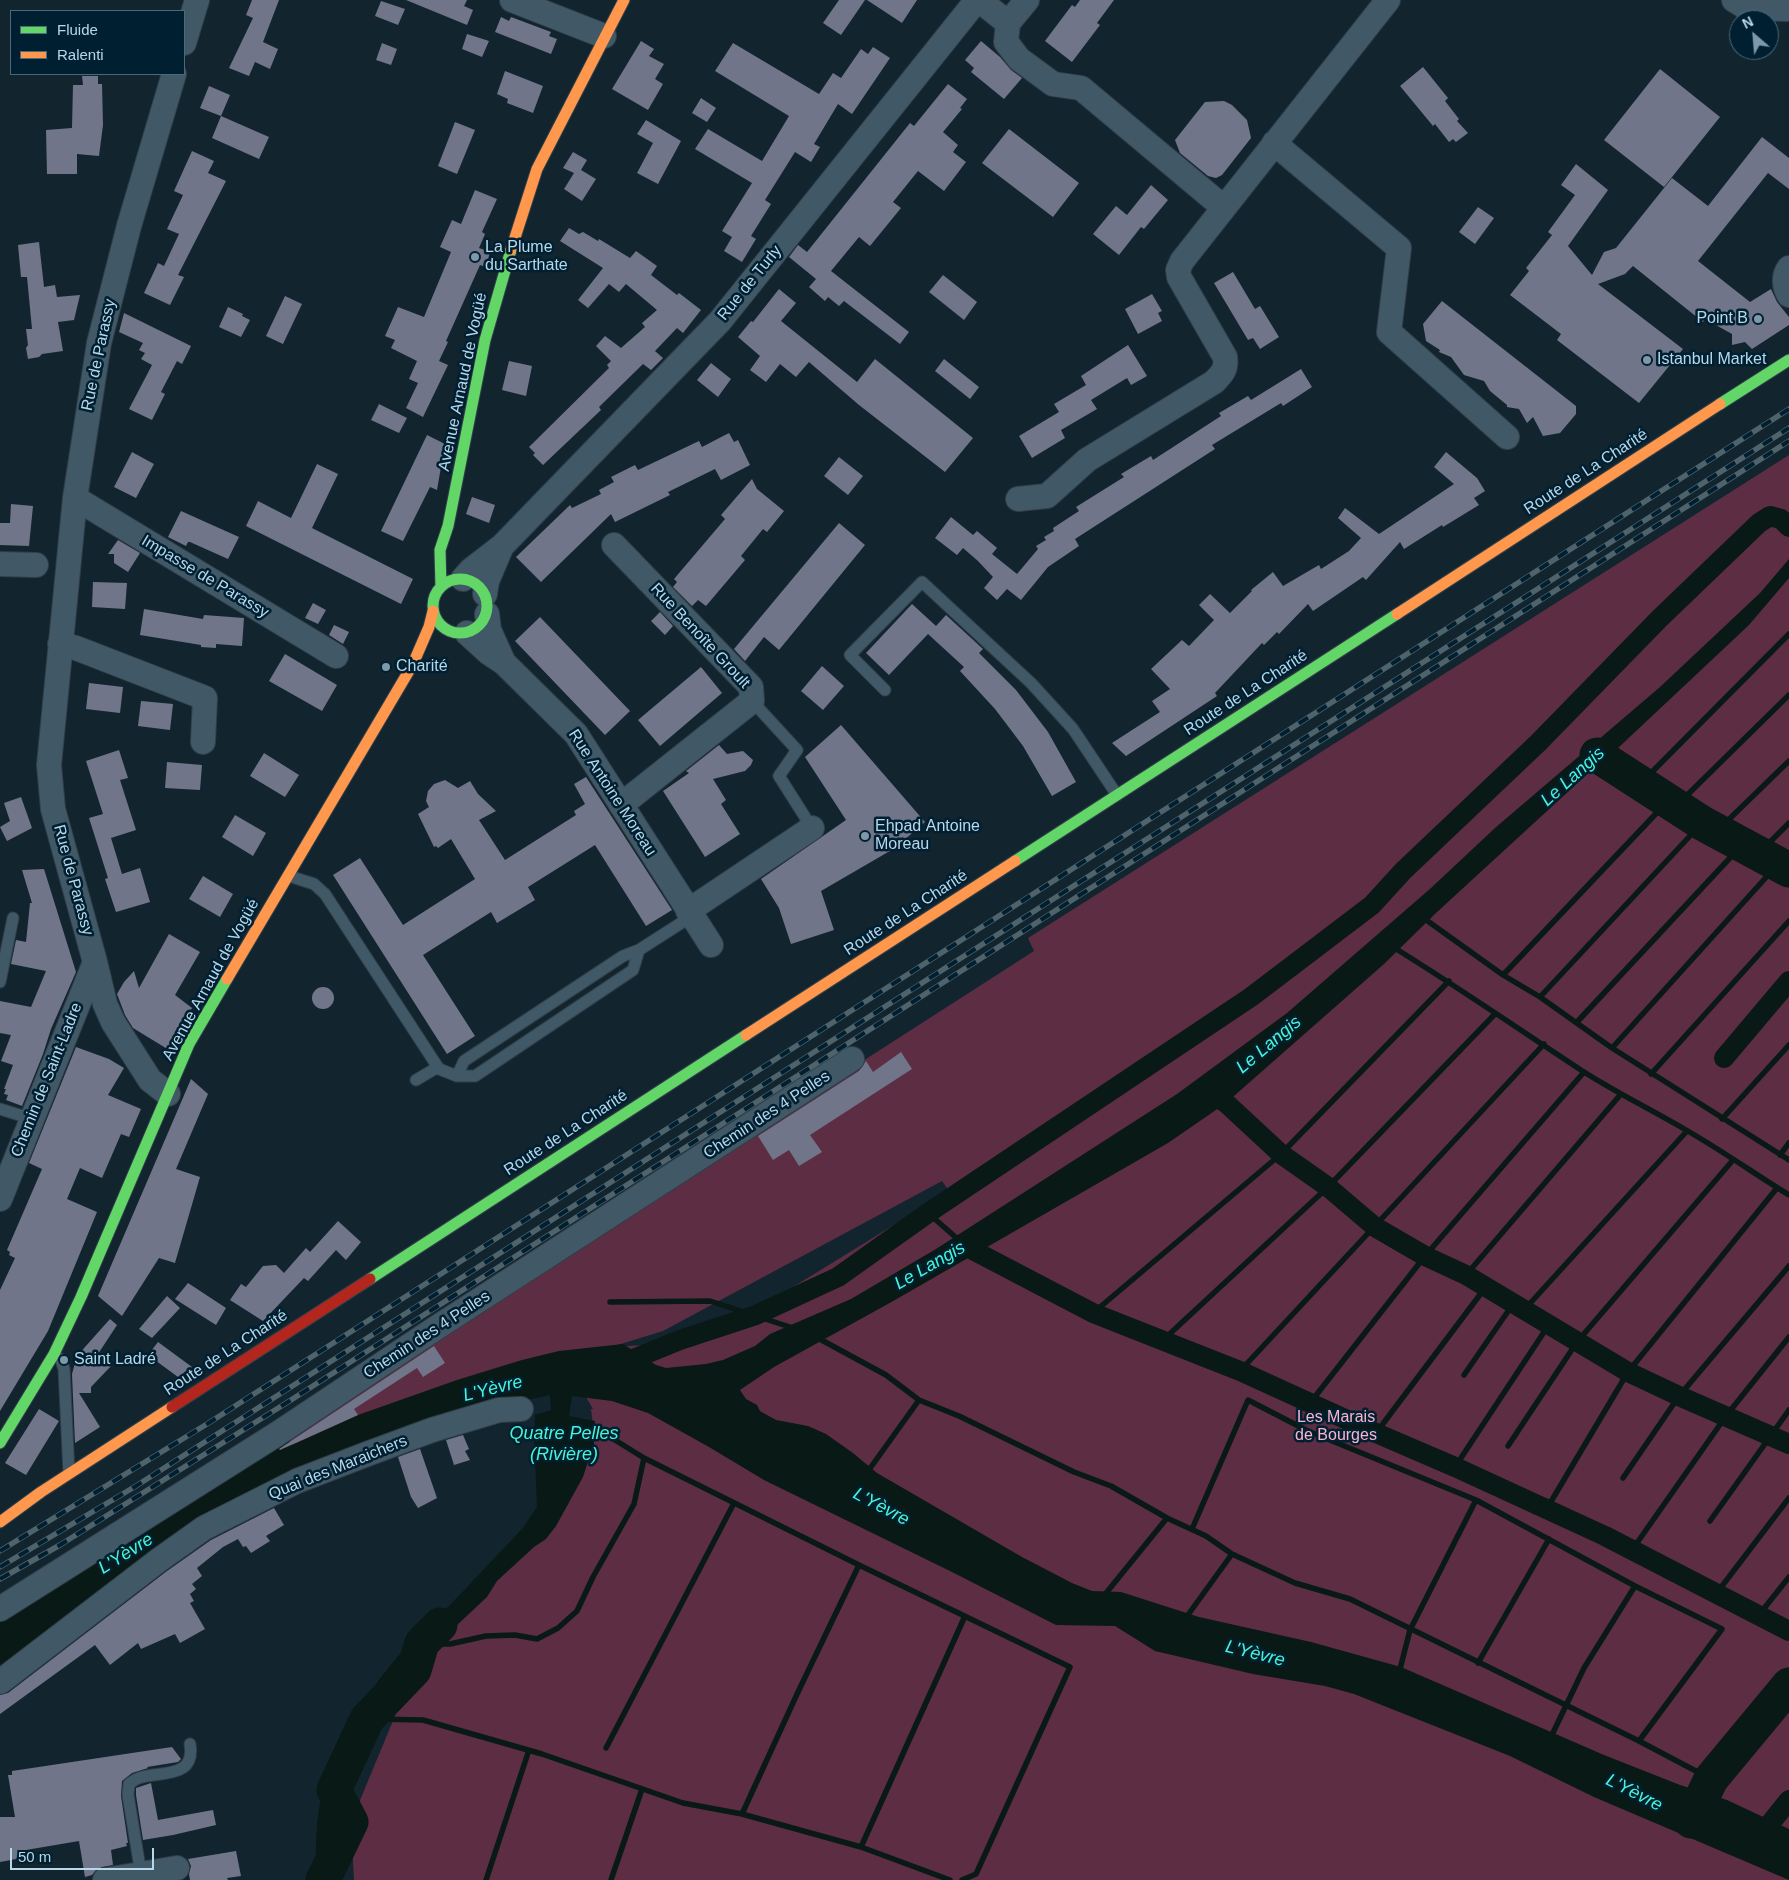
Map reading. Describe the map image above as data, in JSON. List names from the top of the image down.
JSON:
{
  "streets": {
    "main road": ["Avenue Arnaud de Vogüé", "Route de La Charité"],
    "street": [
      "Rue de Turly",
      "Rue de Parassy",
      "Impasse de Parassy",
      "Rue Benoîte Groult",
      "Rue Antoine Moreau",
      "Chemin de Saint-Ladre",
      "Chemin des 4 Pelles",
      "Quai des Maraichers"
    ]
  },
  "crossings": [
    ["Rue de Turly", "Avenue Arnaud de Vogüé"],
    ["Rue de Turly", "Rue Antoine Moreau"],
    ["Rue de Parassy", "Avenue Arnaud de Vogüé"],
    ["Rue de Parassy", "Impasse de Parassy"],
    ["Rue de Parassy", "Chemin de Saint-Ladre"],
    ["Avenue Arnaud de Vogüé", "Rue Antoine Moreau"]
  ],
  "water": ["Le Langis", "L'Yèvre", "Quatre Pelles (Rivière)"],
  "parks": ["Les Marais de Bourges"],
  "places": [
    "La Plume du Sarthate",
    "Point B",
    "Istanbul Market",
    "Charité",
    "Ehpad Antoine Moreau",
    "Saint Ladré"
  ],
  "legend": ["Fluide", "Ralenti"],
  "scale_bar": "50 m",
  "north": "top left"
}
